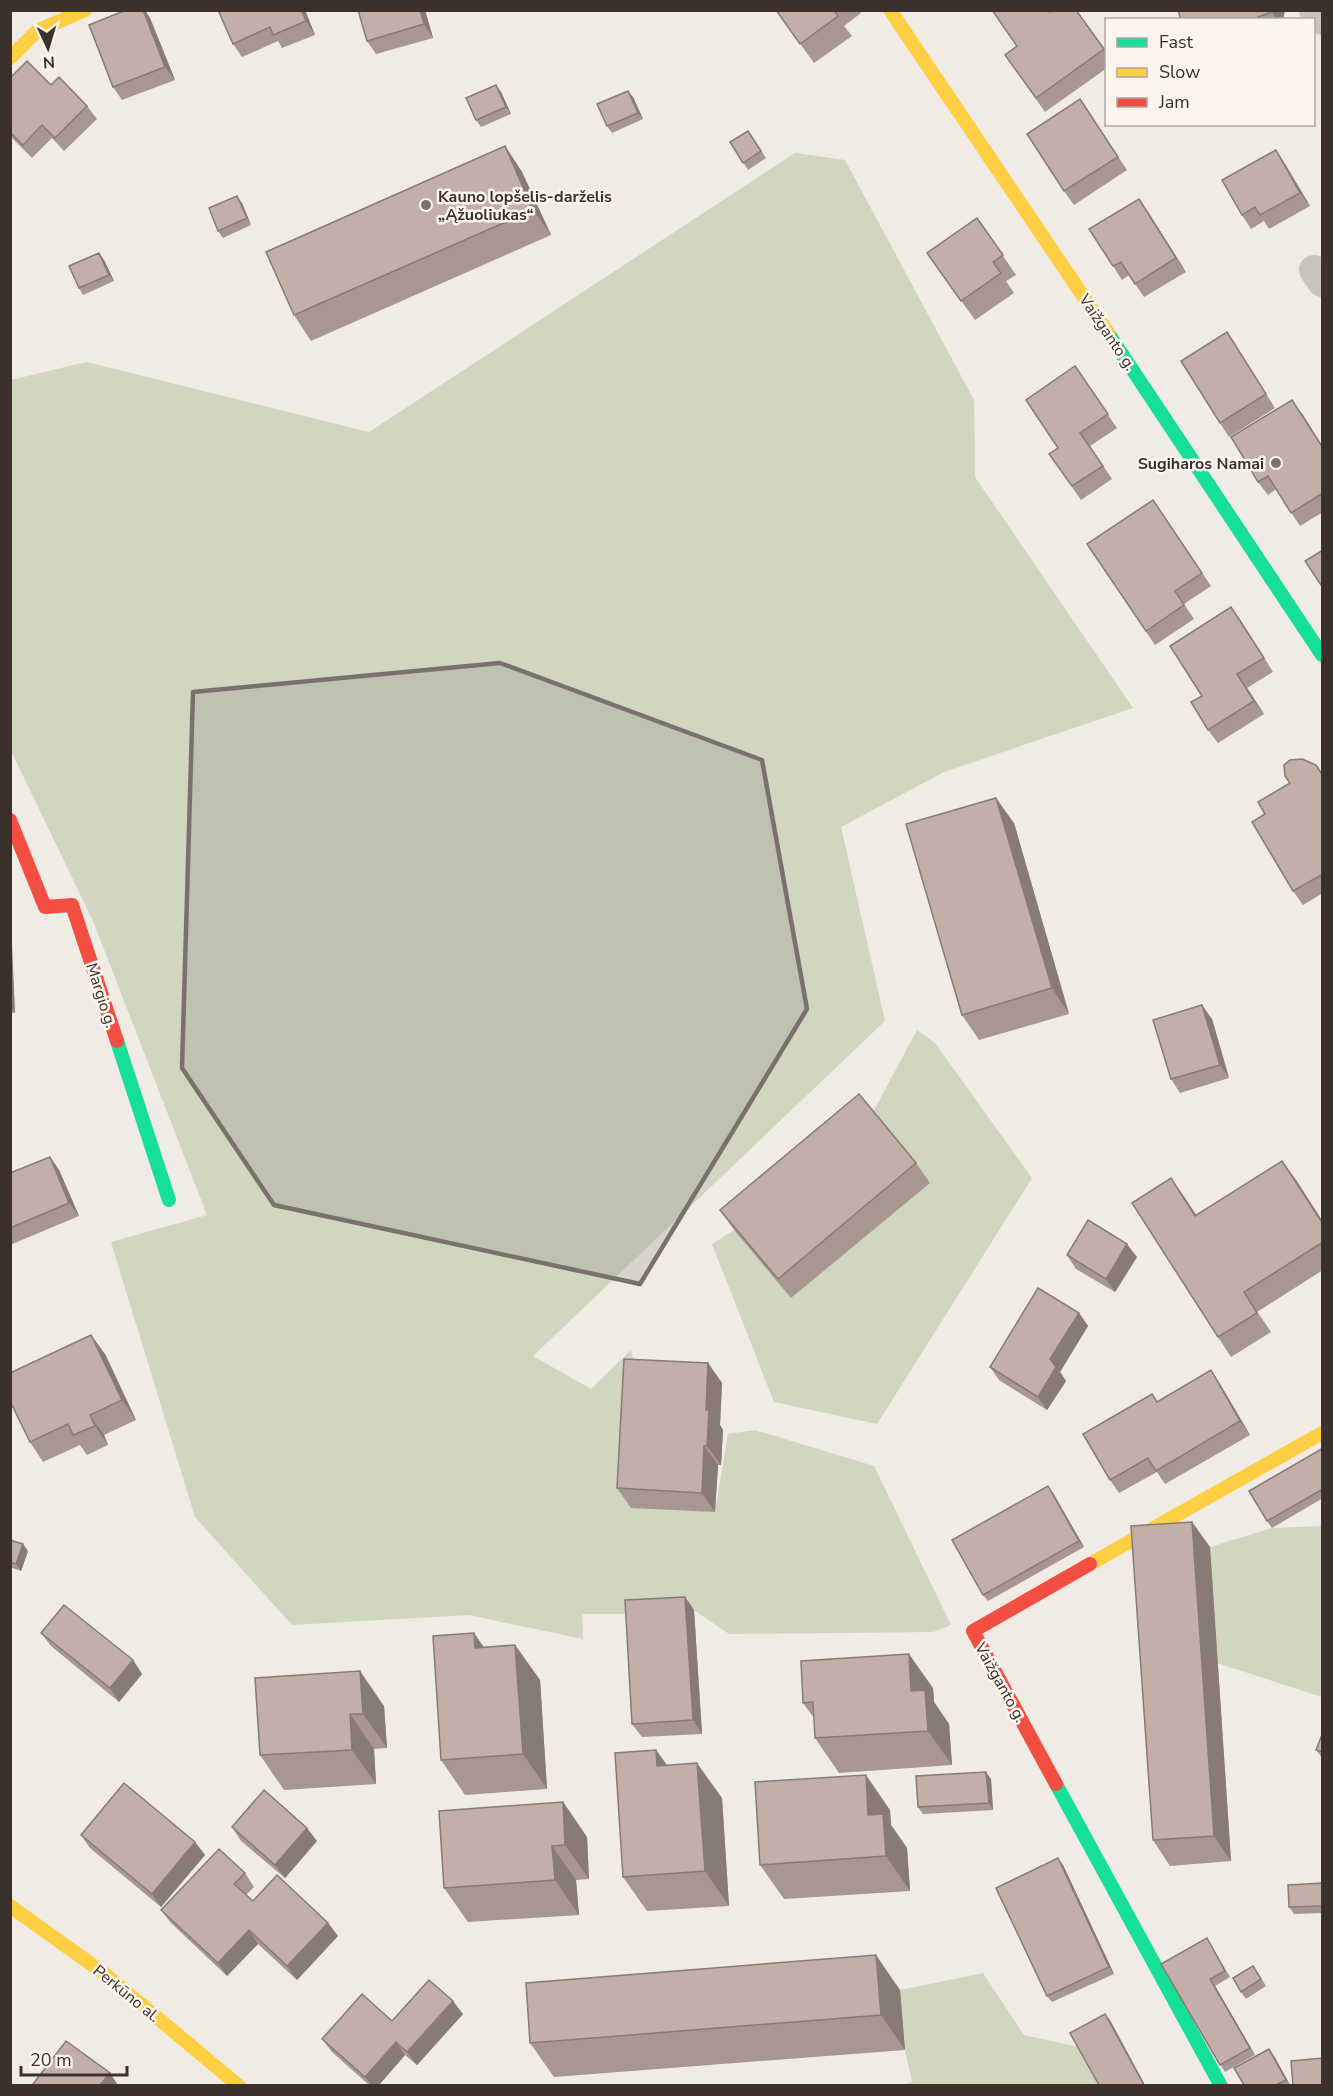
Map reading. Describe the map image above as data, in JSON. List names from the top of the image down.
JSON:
{
  "streets": {
    "street": ["Vaižganto g.", "Margio g.", "Perkūno al."]
  },
  "places": ["Kauno lopšelis-darželis „Ąžuoliukas“", "Sugiharos Namai"],
  "legend": ["Fast", "Slow", "Jam"],
  "scale_bar": "20 m",
  "north": "bottom"
}
